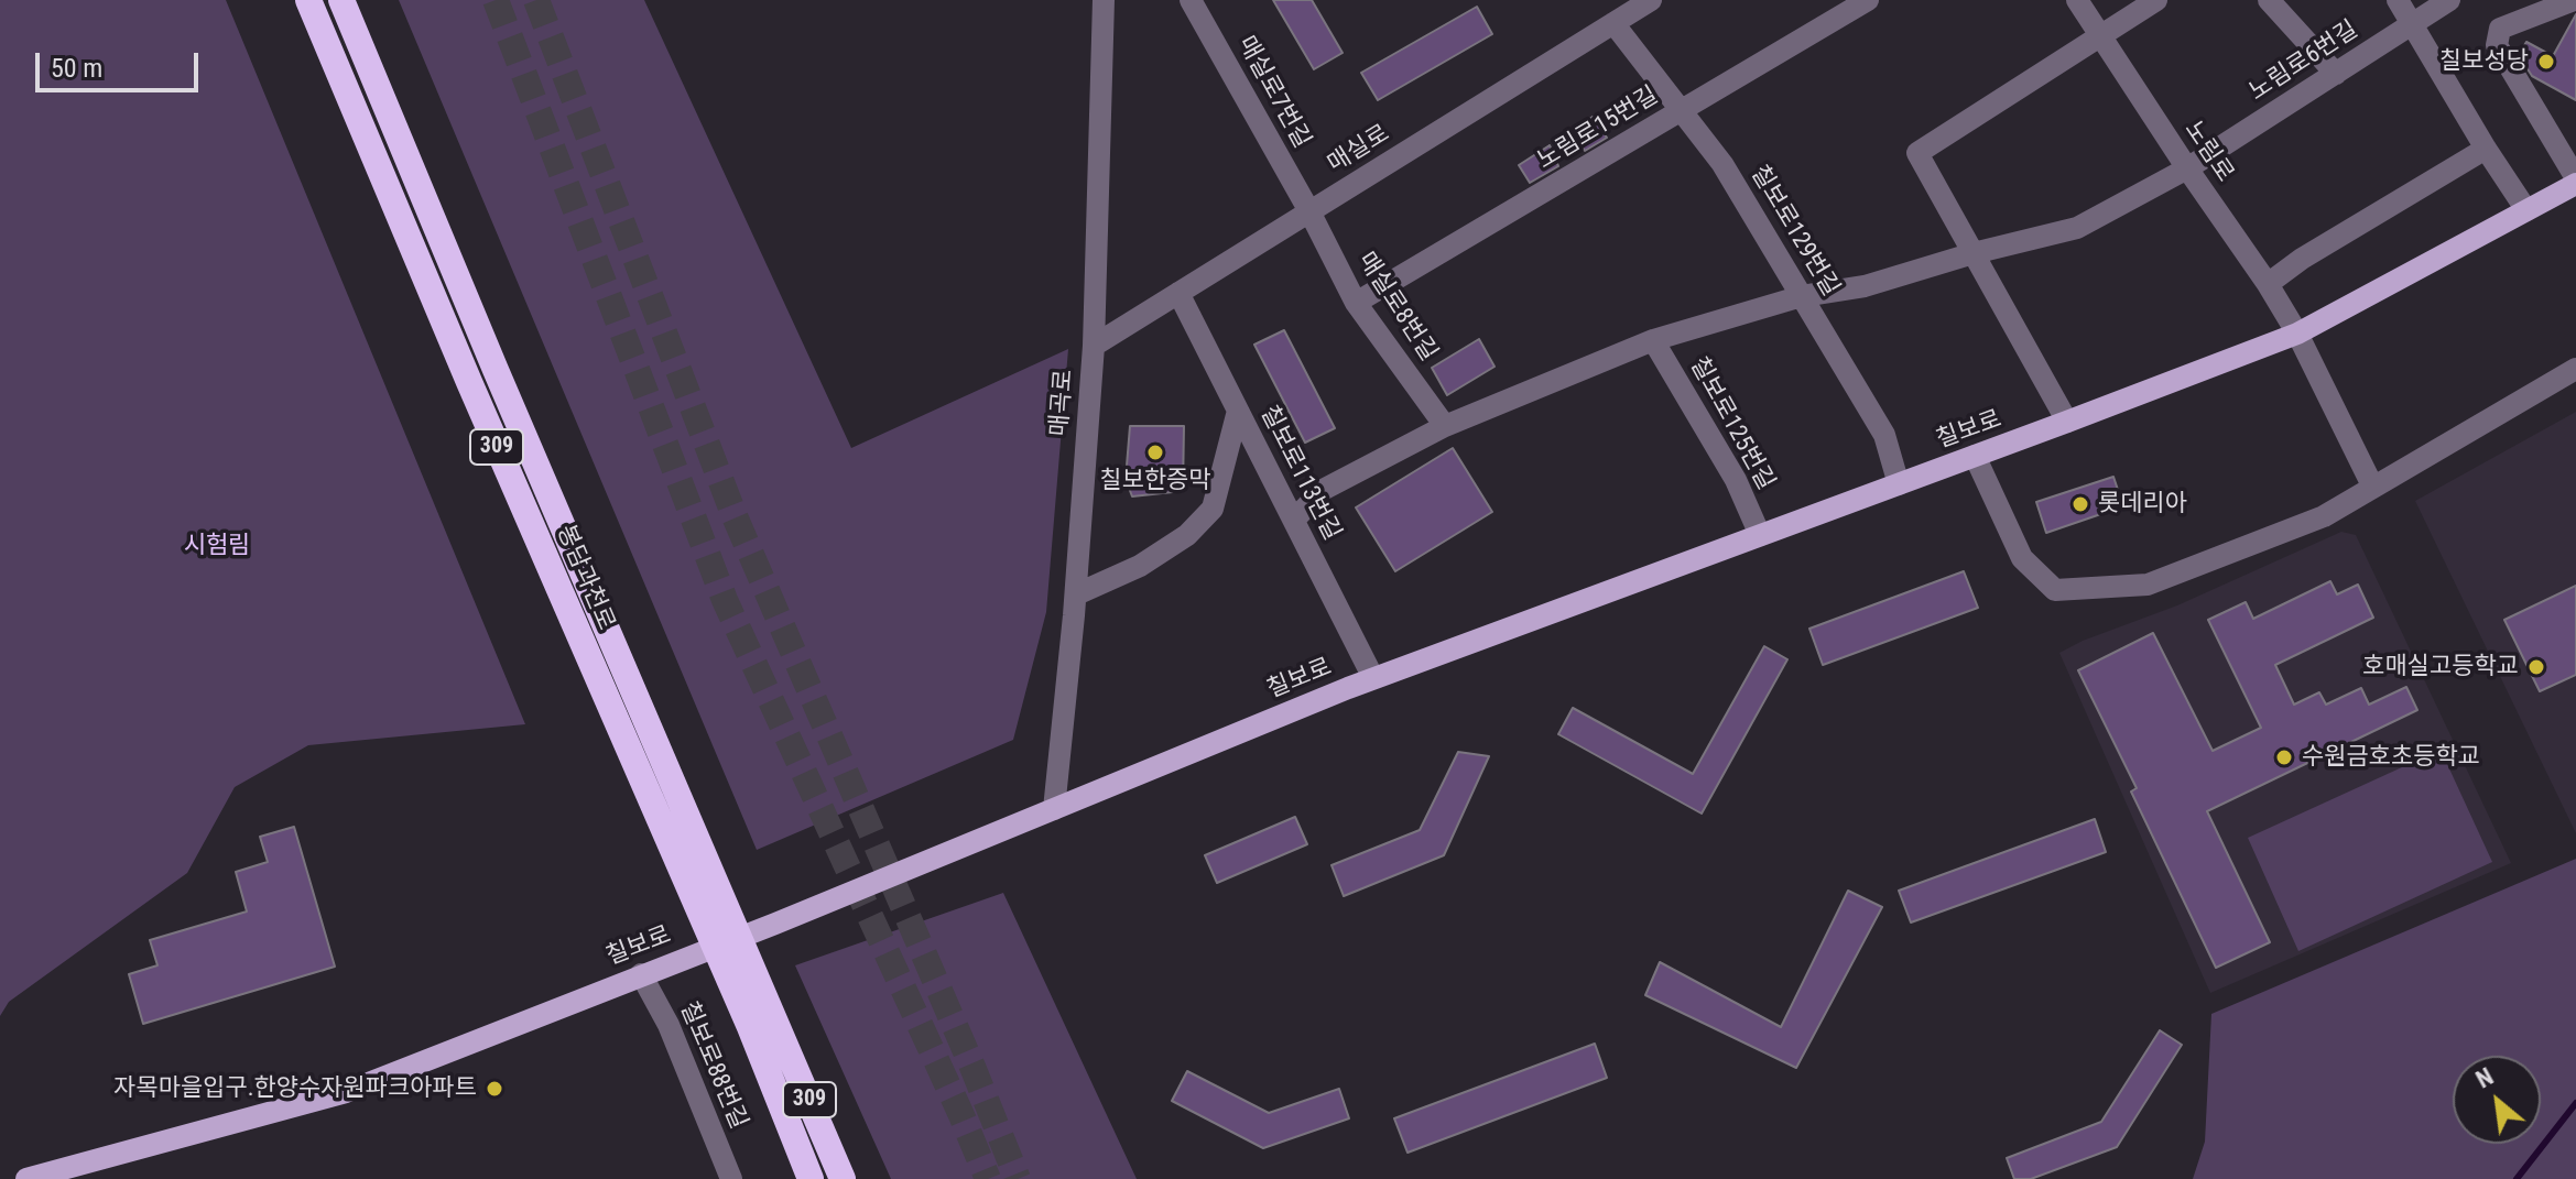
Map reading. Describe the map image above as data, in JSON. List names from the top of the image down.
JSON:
{
  "streets": {
    "highway": ["309", "봉담과천로"],
    "main road": ["칠보로"],
    "street": [
      "노림로6번길",
      "매실로7번길",
      "노림로15번길",
      "매실로",
      "노림로",
      "칠보로129번길",
      "매실로8번길",
      "매곡로",
      "칠보로125번길",
      "칠보로113번길",
      "칠보로88번길"
    ]
  },
  "crossings": [
    ["노림로6번길", "노림로"],
    ["노림로6번길", "칠보로129번길"],
    ["노림로6번길", "매실로8번길"],
    ["노림로6번길", "칠보로125번길"],
    ["노림로6번길", "칠보로113번길"],
    ["매실로7번길", "매실로"],
    ["매실로7번길", "매실로8번길"],
    ["노림로15번길", "칠보로129번길"],
    ["노림로15번길", "매실로8번길"],
    ["매실로", "칠보로129번길"],
    ["매실로", "매실로8번길"],
    ["매실로", "매곡로"],
    ["매실로", "칠보로113번길"],
    ["노림로", "칠보로"],
    ["칠보로129번길", "칠보로"],
    ["매곡로", "칠보로"],
    ["칠보로125번길", "칠보로"],
    ["칠보로", "칠보로113번길"],
    ["칠보로", "칠보로88번길"]
  ],
  "parks": ["시험림"],
  "places": [
    "칠보성당",
    "칠보한증막",
    "롯데리아",
    "호매실고등학교",
    "수원금호초등학교",
    "자목마을입구.한양수자원파크아파트"
  ],
  "scale_bar": "50 m",
  "north": "top left"
}
